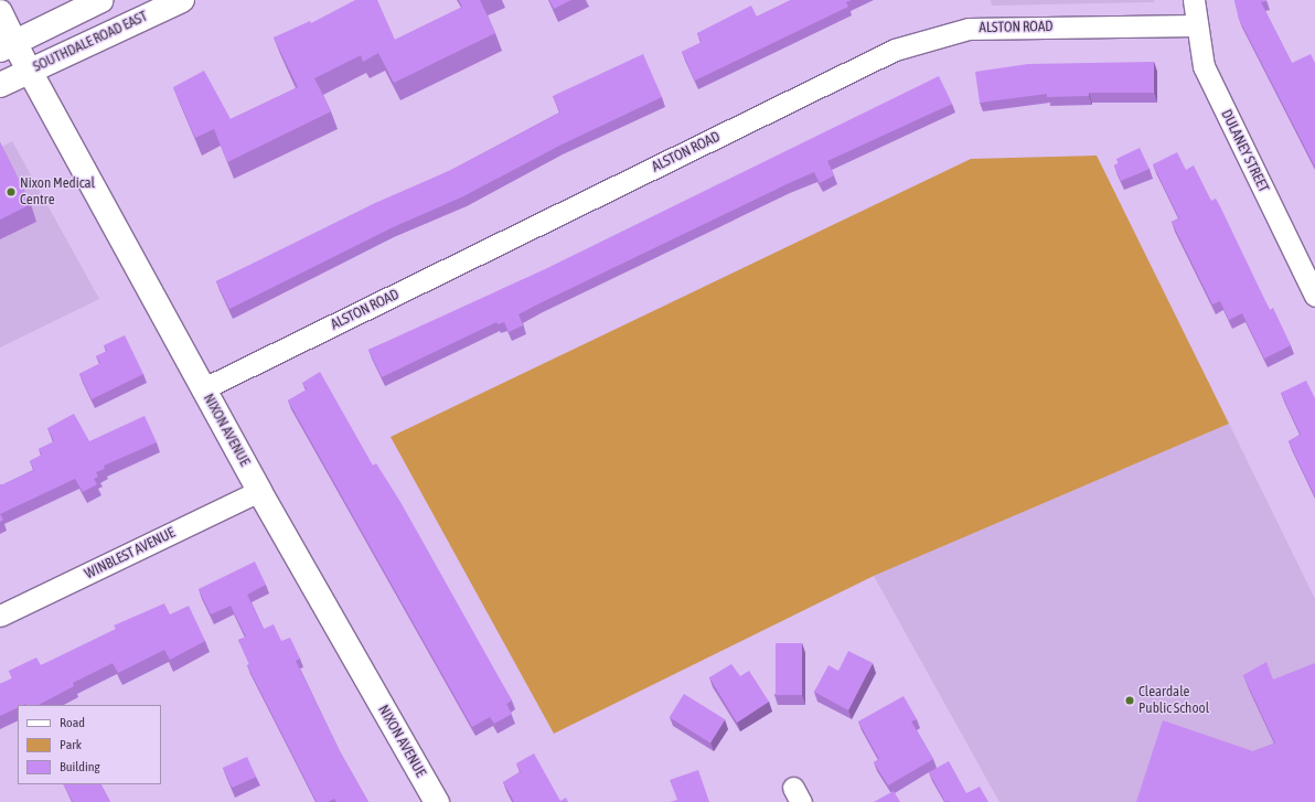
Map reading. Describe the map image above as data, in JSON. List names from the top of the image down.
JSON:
{
  "streets": {
    "street": [
      "ALSTON ROAD",
      "SOUTHDALE ROAD EAST",
      "DULANEY STREET",
      "NIXON AVENUE",
      "WINBLEST AVENUE"
    ]
  },
  "crossings": [
    ["ALSTON ROAD", "DULANEY STREET"],
    ["ALSTON ROAD", "NIXON AVENUE"],
    ["SOUTHDALE ROAD EAST", "NIXON AVENUE"],
    ["NIXON AVENUE", "WINBLEST AVENUE"]
  ],
  "places": ["Nixon Medical Centre", "Cleardale Public School"],
  "legend": ["Road", "Park", "Building"]
}
